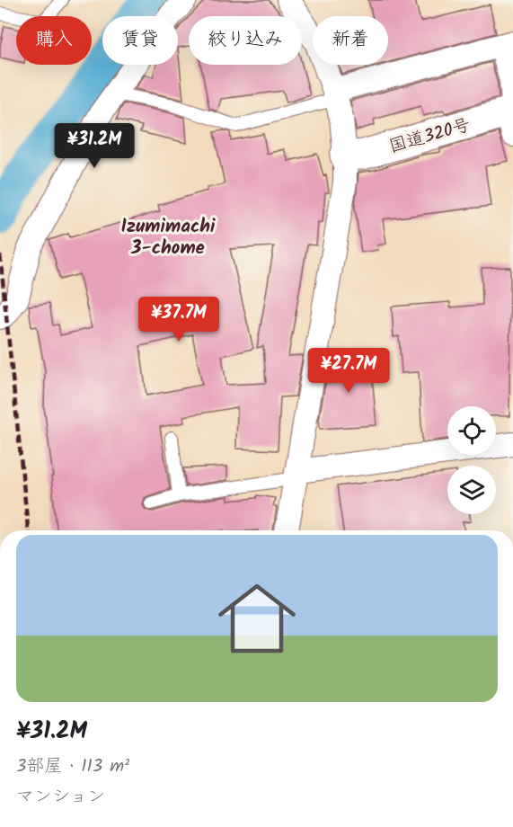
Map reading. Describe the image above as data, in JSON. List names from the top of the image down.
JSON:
{
  "streets": {
    "street": ["国道320号"]
  },
  "districts": ["Izumimachi 3-chome"],
  "page": {
    "chip": [
      "購入",
      "賃貸",
      "絞り込み",
      "新着"
    ],
    "price": ["¥31.2M", "¥37.7M", "¥27.7M"],
    "list": [
      {
        "name": "¥31.2M",
        "note": "3部屋 · 113 m² · マンション"
      }
    ]
  }
}
